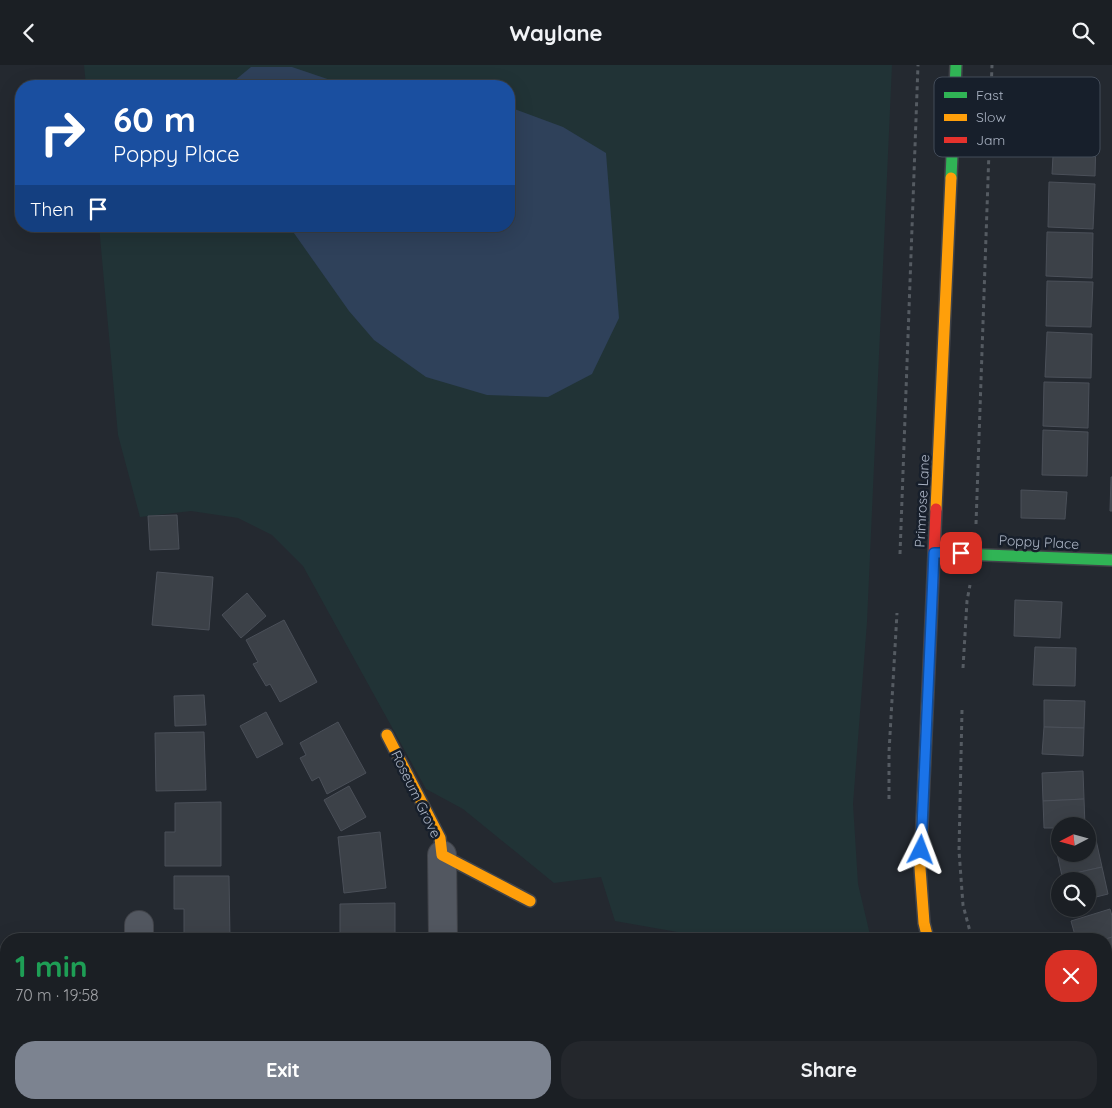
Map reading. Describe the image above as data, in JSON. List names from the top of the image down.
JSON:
{
  "streets": {
    "street": ["Primrose Lane", "Poppy Place", "Roseum Grove"]
  },
  "crossings": [
    ["Primrose Lane", "Poppy Place"]
  ],
  "legend": ["Fast", "Slow", "Jam"],
  "north": "left",
  "page": {
    "header": "Waylane",
    "turn": ["60 m", "Poppy Place"],
    "then": "Then",
    "heading": ["1 min", "70 m · 19:58"],
    "buttons": ["Exit", "Share"]
  }
}
